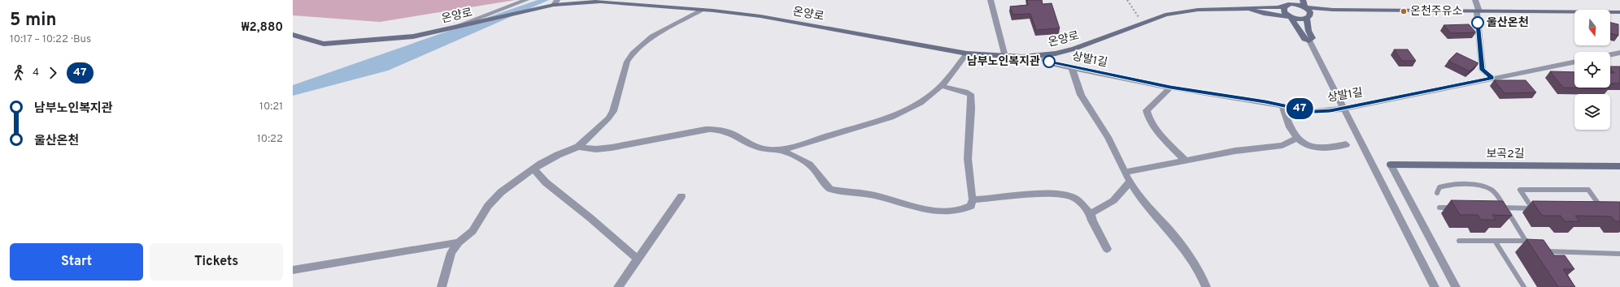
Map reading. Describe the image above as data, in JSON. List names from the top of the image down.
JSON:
{
  "streets": {
    "main road": ["온양로", "보곡2길"],
    "street": ["상발1길"]
  },
  "crossings": [
    ["온양로", "상발1길"]
  ],
  "places": ["온천주유소", "울산온천", "남부노인복지관"],
  "lines": ["bus line 47"],
  "north": "bottom",
  "page": {
    "heading": ["5 min", "10:17 – 10:22 · Bus", "₩2,880"],
    "on_map": "47",
    "legs": ["4", "47"],
    "list": [
      {
        "name": "남부노인복지관",
        "value": "10:21"
      },
      {
        "name": "울산온천",
        "value": "10:22"
      }
    ],
    "buttons": ["Start", "Tickets"]
  }
}
